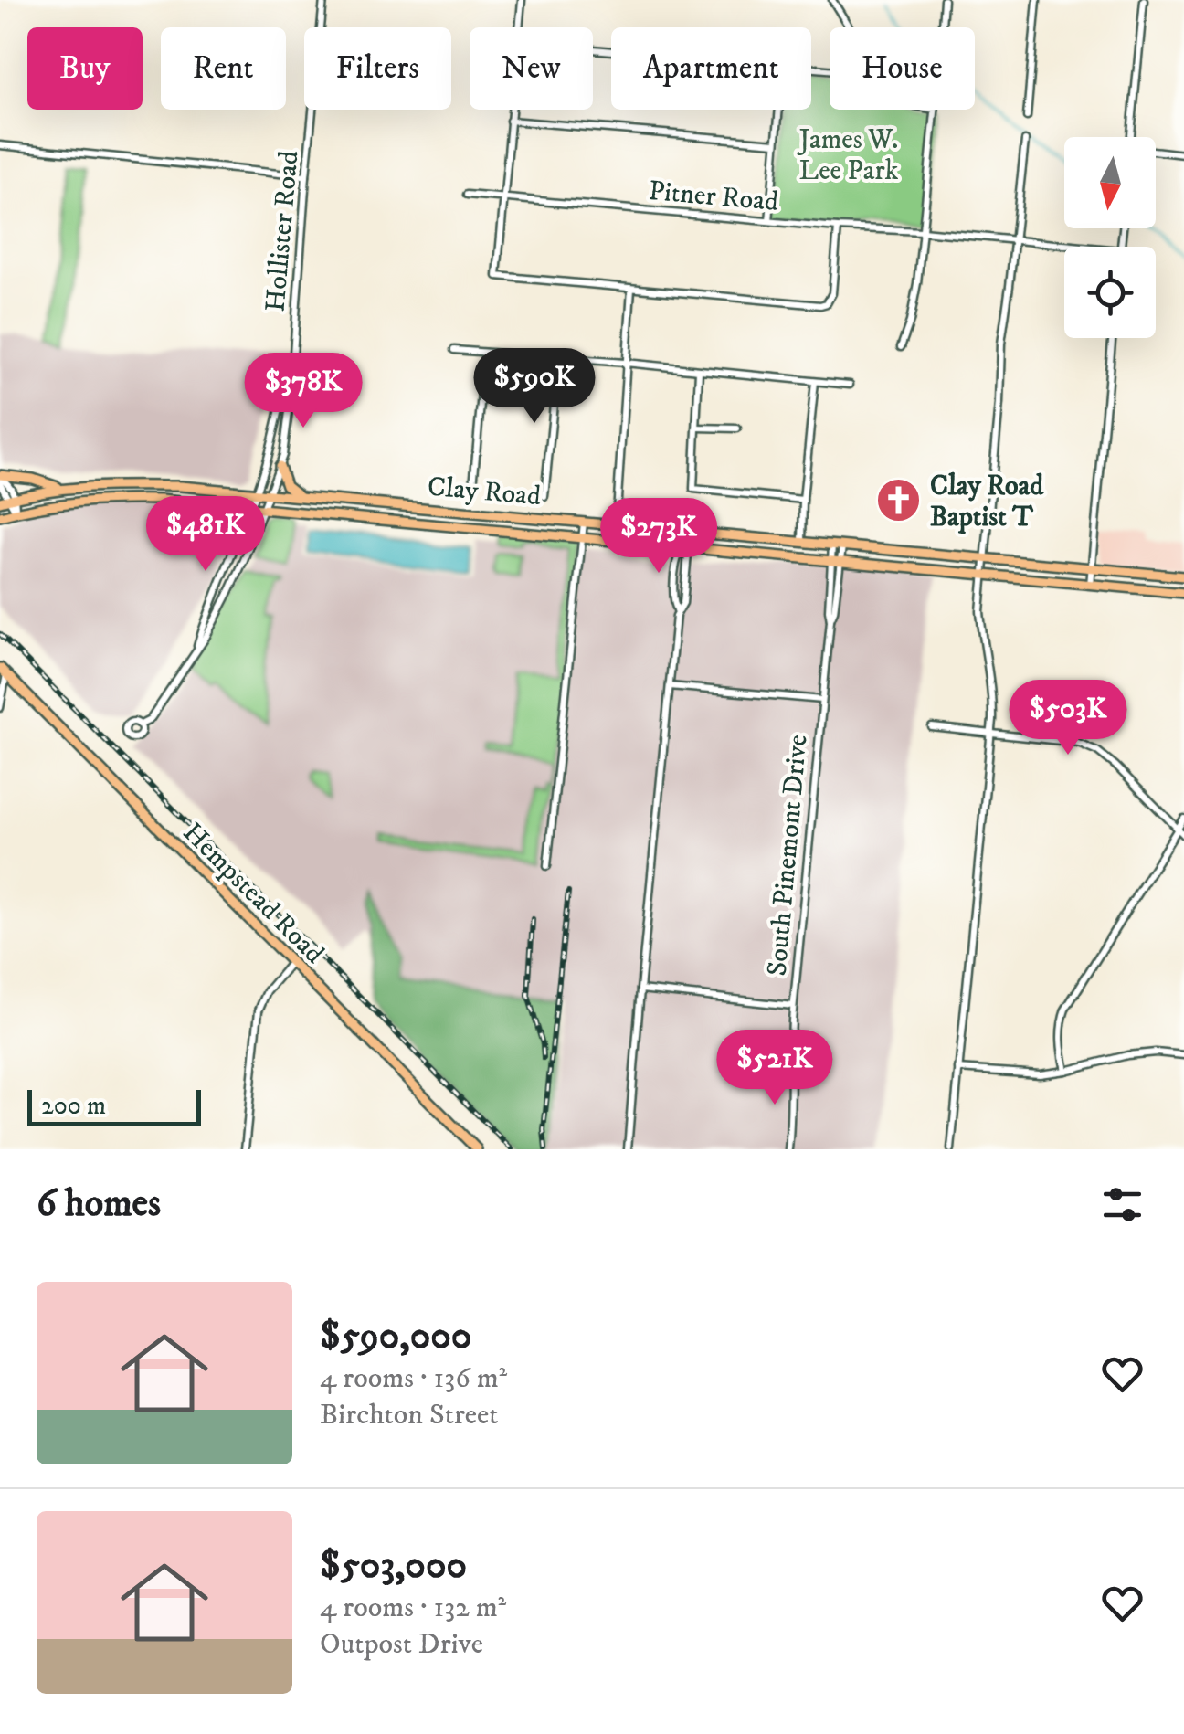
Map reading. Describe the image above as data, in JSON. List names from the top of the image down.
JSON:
{
  "streets": {
    "main road": ["Clay Road", "Hempstead Road"],
    "street": ["Pitner Road", "Hollister Road", "South Pinemont Drive"]
  },
  "crossings": [
    ["Hollister Road", "Clay Road"],
    ["Clay Road", "South Pinemont Drive"]
  ],
  "parks": ["James W. Lee Park"],
  "places": {
    "church": ["Clay Road Baptist T"]
  },
  "scale_bar": "200 m",
  "north": "bottom",
  "page": {
    "chip": [
      "Buy",
      "Rent",
      "Filters",
      "New",
      "Apartment",
      "House"
    ],
    "price": [
      "$590K",
      "$378K",
      "$481K",
      "$273K",
      "$503K",
      "$521K"
    ],
    "scale": "200 m",
    "heading": "6 homes",
    "list": [
      {
        "name": "$590,000",
        "note": "4 rooms · 136 m² · Birchton Street"
      },
      {
        "name": "$503,000",
        "note": "4 rooms · 132 m² · Outpost Drive"
      }
    ]
  }
}
